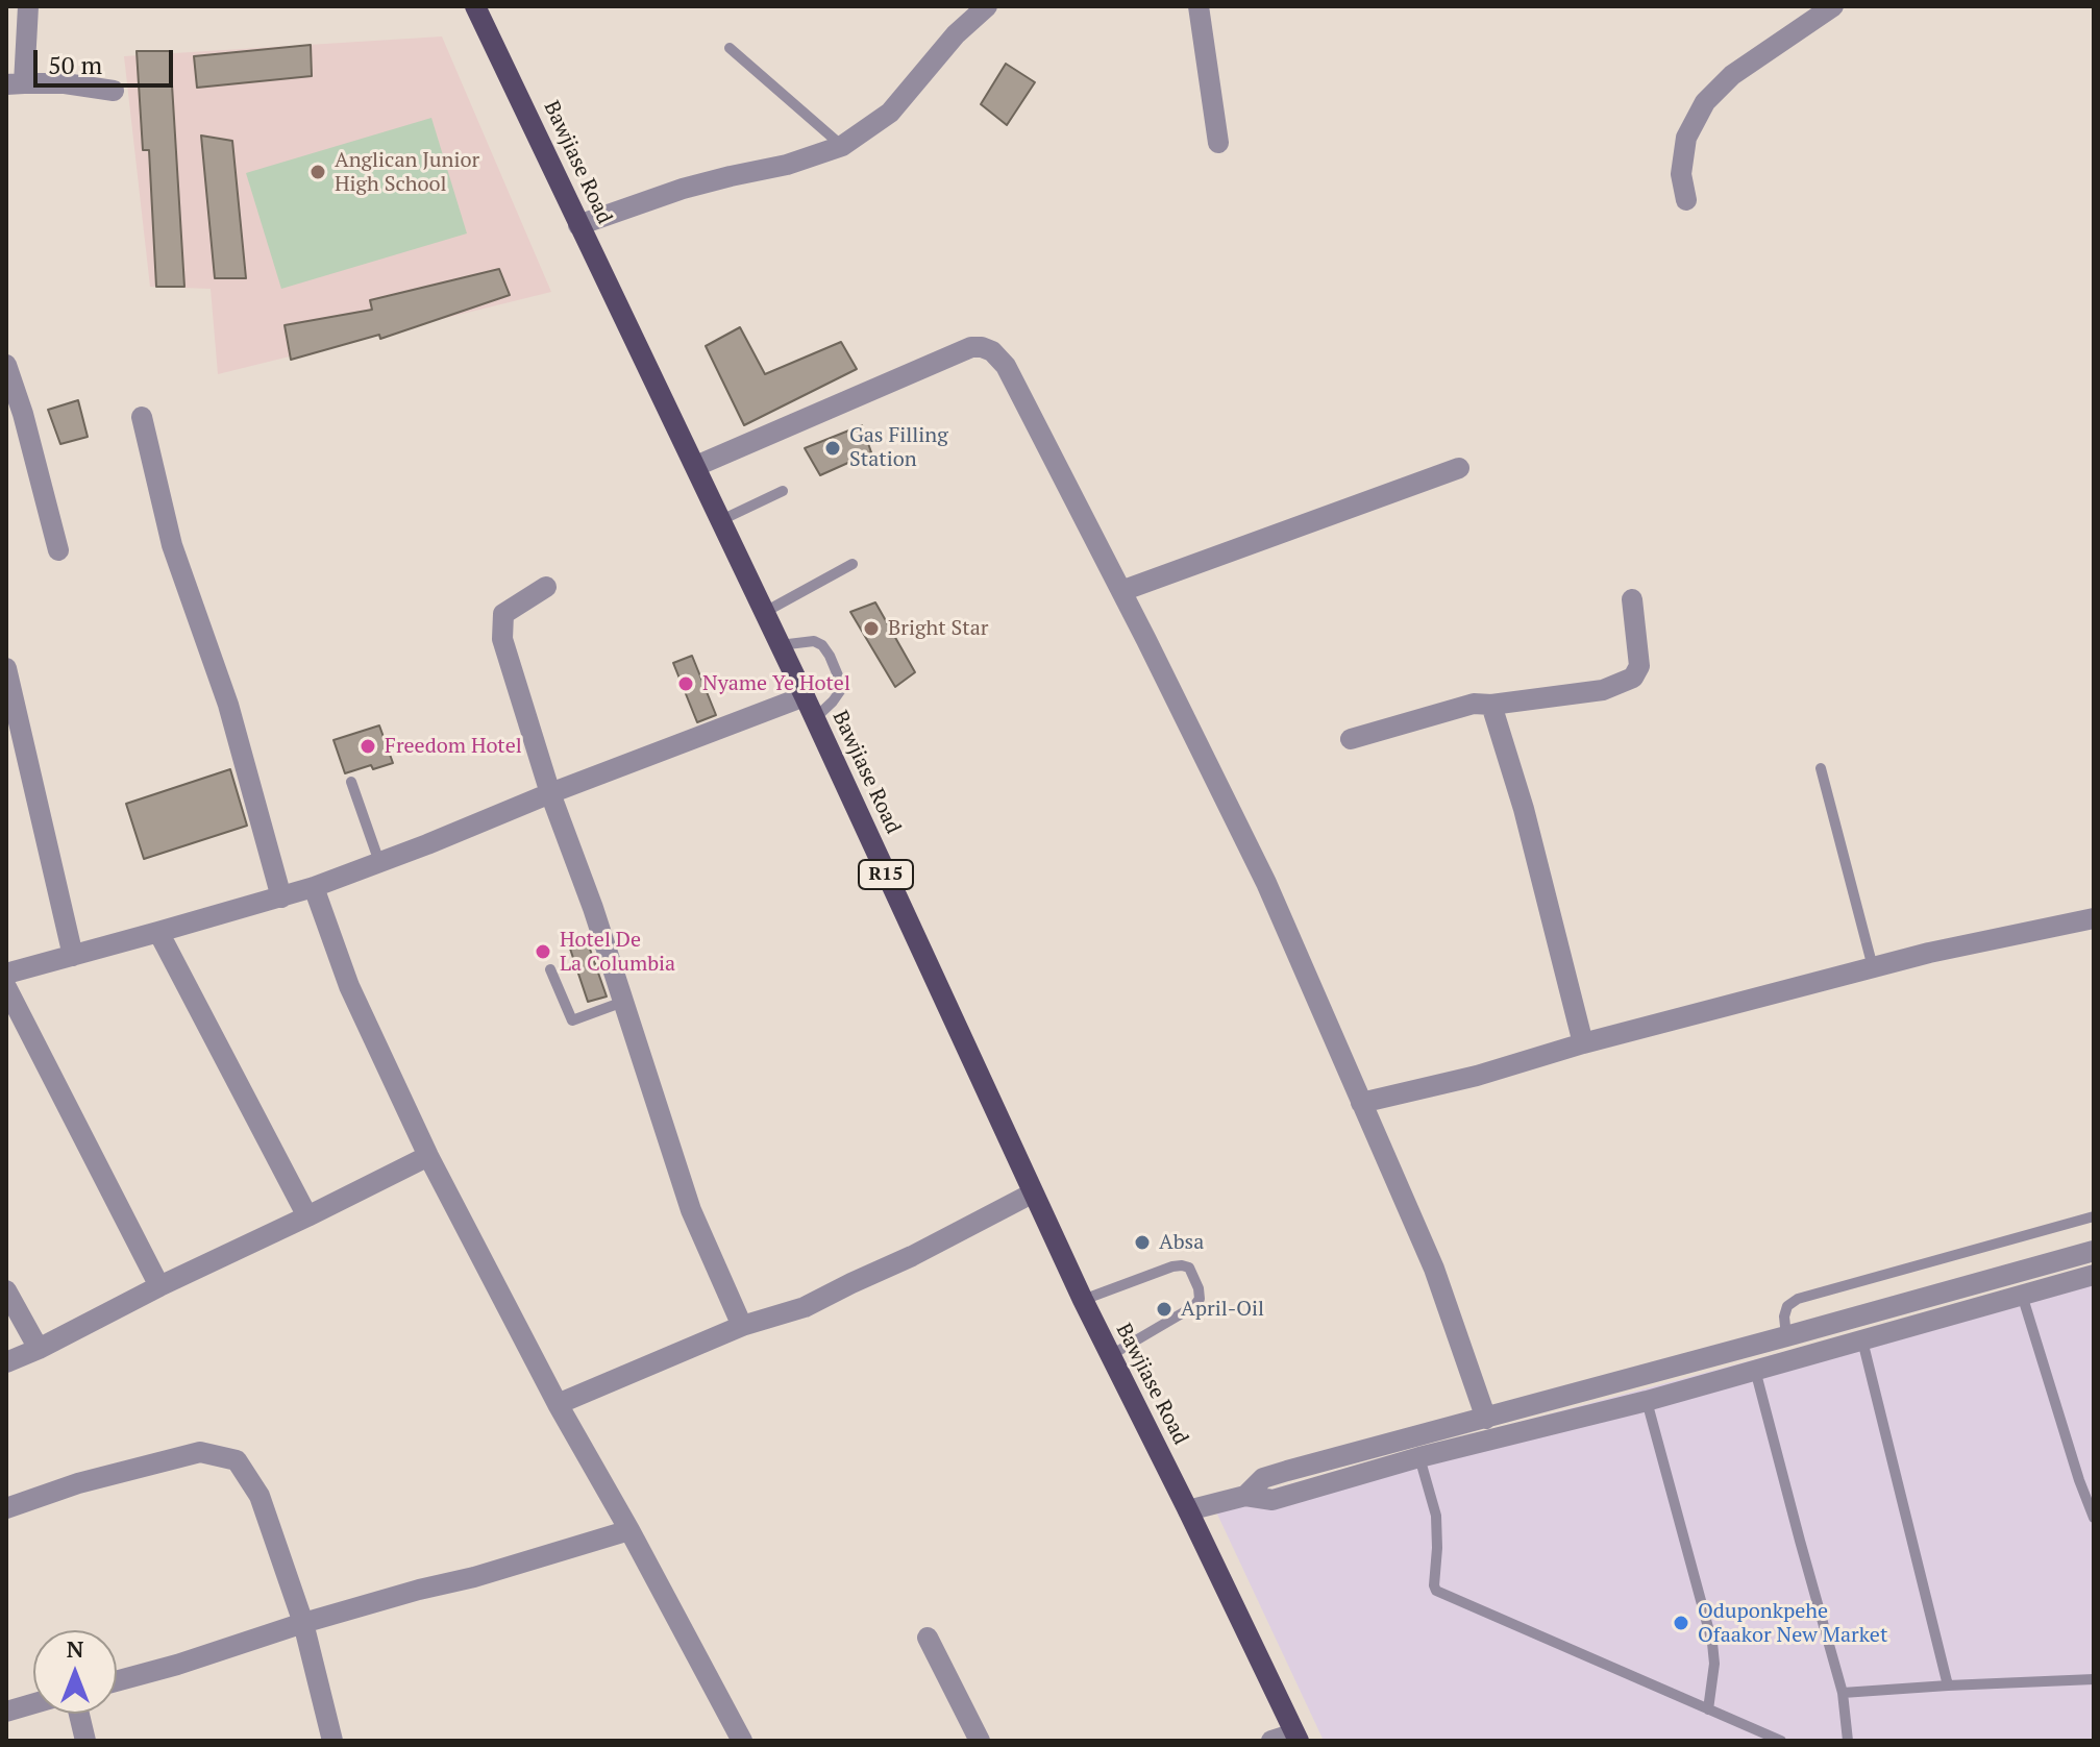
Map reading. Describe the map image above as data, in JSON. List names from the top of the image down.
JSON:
{
  "streets": {
    "main road": ["Bawjiase Road", "R15"]
  },
  "places": [
    "Anglican Junior High School",
    "Gas Filling Station",
    "Bright Star",
    "Nyame Ye Hotel",
    "Freedom Hotel",
    "Hotel De La Columbia",
    "Absa",
    "April-Oil",
    "Oduponkpehe Ofaakor New Market"
  ],
  "scale_bar": "50 m",
  "north": "top"
}
